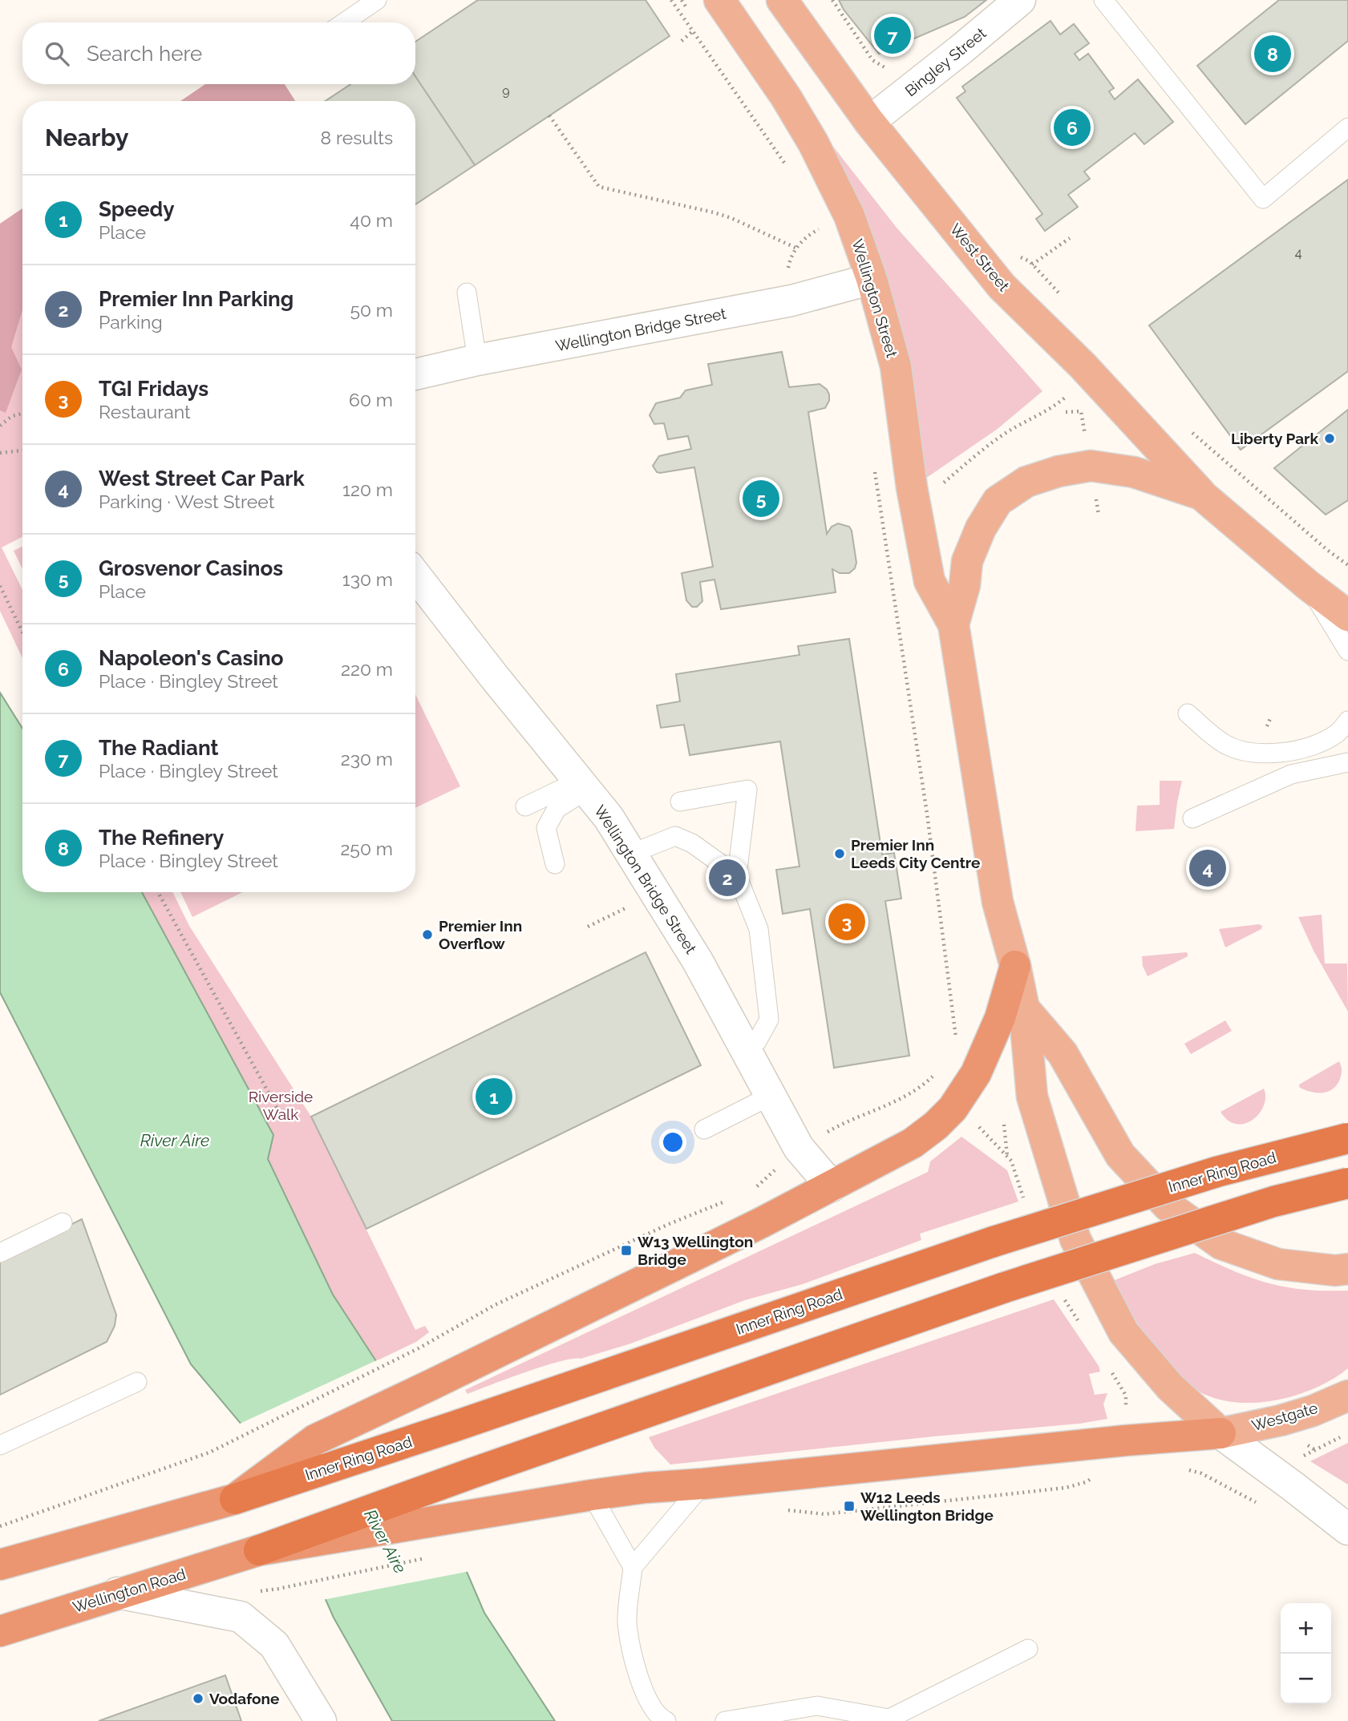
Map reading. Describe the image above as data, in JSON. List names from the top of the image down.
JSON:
{
  "streets": {
    "highway": ["Inner Ring Road", "Wellington Road"],
    "main road": ["West Street", "Wellington Street", "Westgate"],
    "street": ["Bingley Street", "Wellington Bridge Street"]
  },
  "crossings": [
    ["Bingley Street", "West Street"],
    ["Wellington Street", "Wellington Bridge Street"],
    ["Westgate", "Wellington Road"]
  ],
  "water": ["River Aire"],
  "parks": ["Riverside Walk"],
  "places": {
    "other": [
      "Liberty Park",
      "Premier Inn Leeds City Centre",
      "Premier Inn Overflow",
      "Vodafone"
    ],
    "transit": ["W13 Wellington Bridge", "W12 Leeds Wellington Bridge"]
  },
  "house_numbers": ["9", "4"],
  "page": {
    "pins": [
      "7",
      "8",
      "6",
      "5",
      "4",
      "2",
      "3",
      "1"
    ],
    "search": "Search here",
    "heading": ["Nearby", "8 results"],
    "list": [
      {
        "mark": "1",
        "name": "Speedy",
        "note": "Place",
        "value": "40 m"
      },
      {
        "mark": "2",
        "name": "Premier Inn Parking",
        "note": "Parking",
        "value": "50 m"
      },
      {
        "mark": "3",
        "name": "TGI Fridays",
        "note": "Restaurant",
        "value": "60 m"
      },
      {
        "mark": "4",
        "name": "West Street Car Park",
        "note": "Parking · West Street",
        "value": "120 m"
      },
      {
        "mark": "5",
        "name": "Grosvenor Casinos",
        "note": "Place",
        "value": "130 m"
      },
      {
        "mark": "6",
        "name": "Napoleon's Casino",
        "note": "Place · Bingley Street",
        "value": "220 m"
      },
      {
        "mark": "7",
        "name": "The Radiant",
        "note": "Place · Bingley Street",
        "value": "230 m"
      },
      {
        "mark": "8",
        "name": "The Refinery",
        "note": "Place · Bingley Street",
        "value": "250 m"
      }
    ],
    "map_buttons": ["+", "−"]
  }
}
